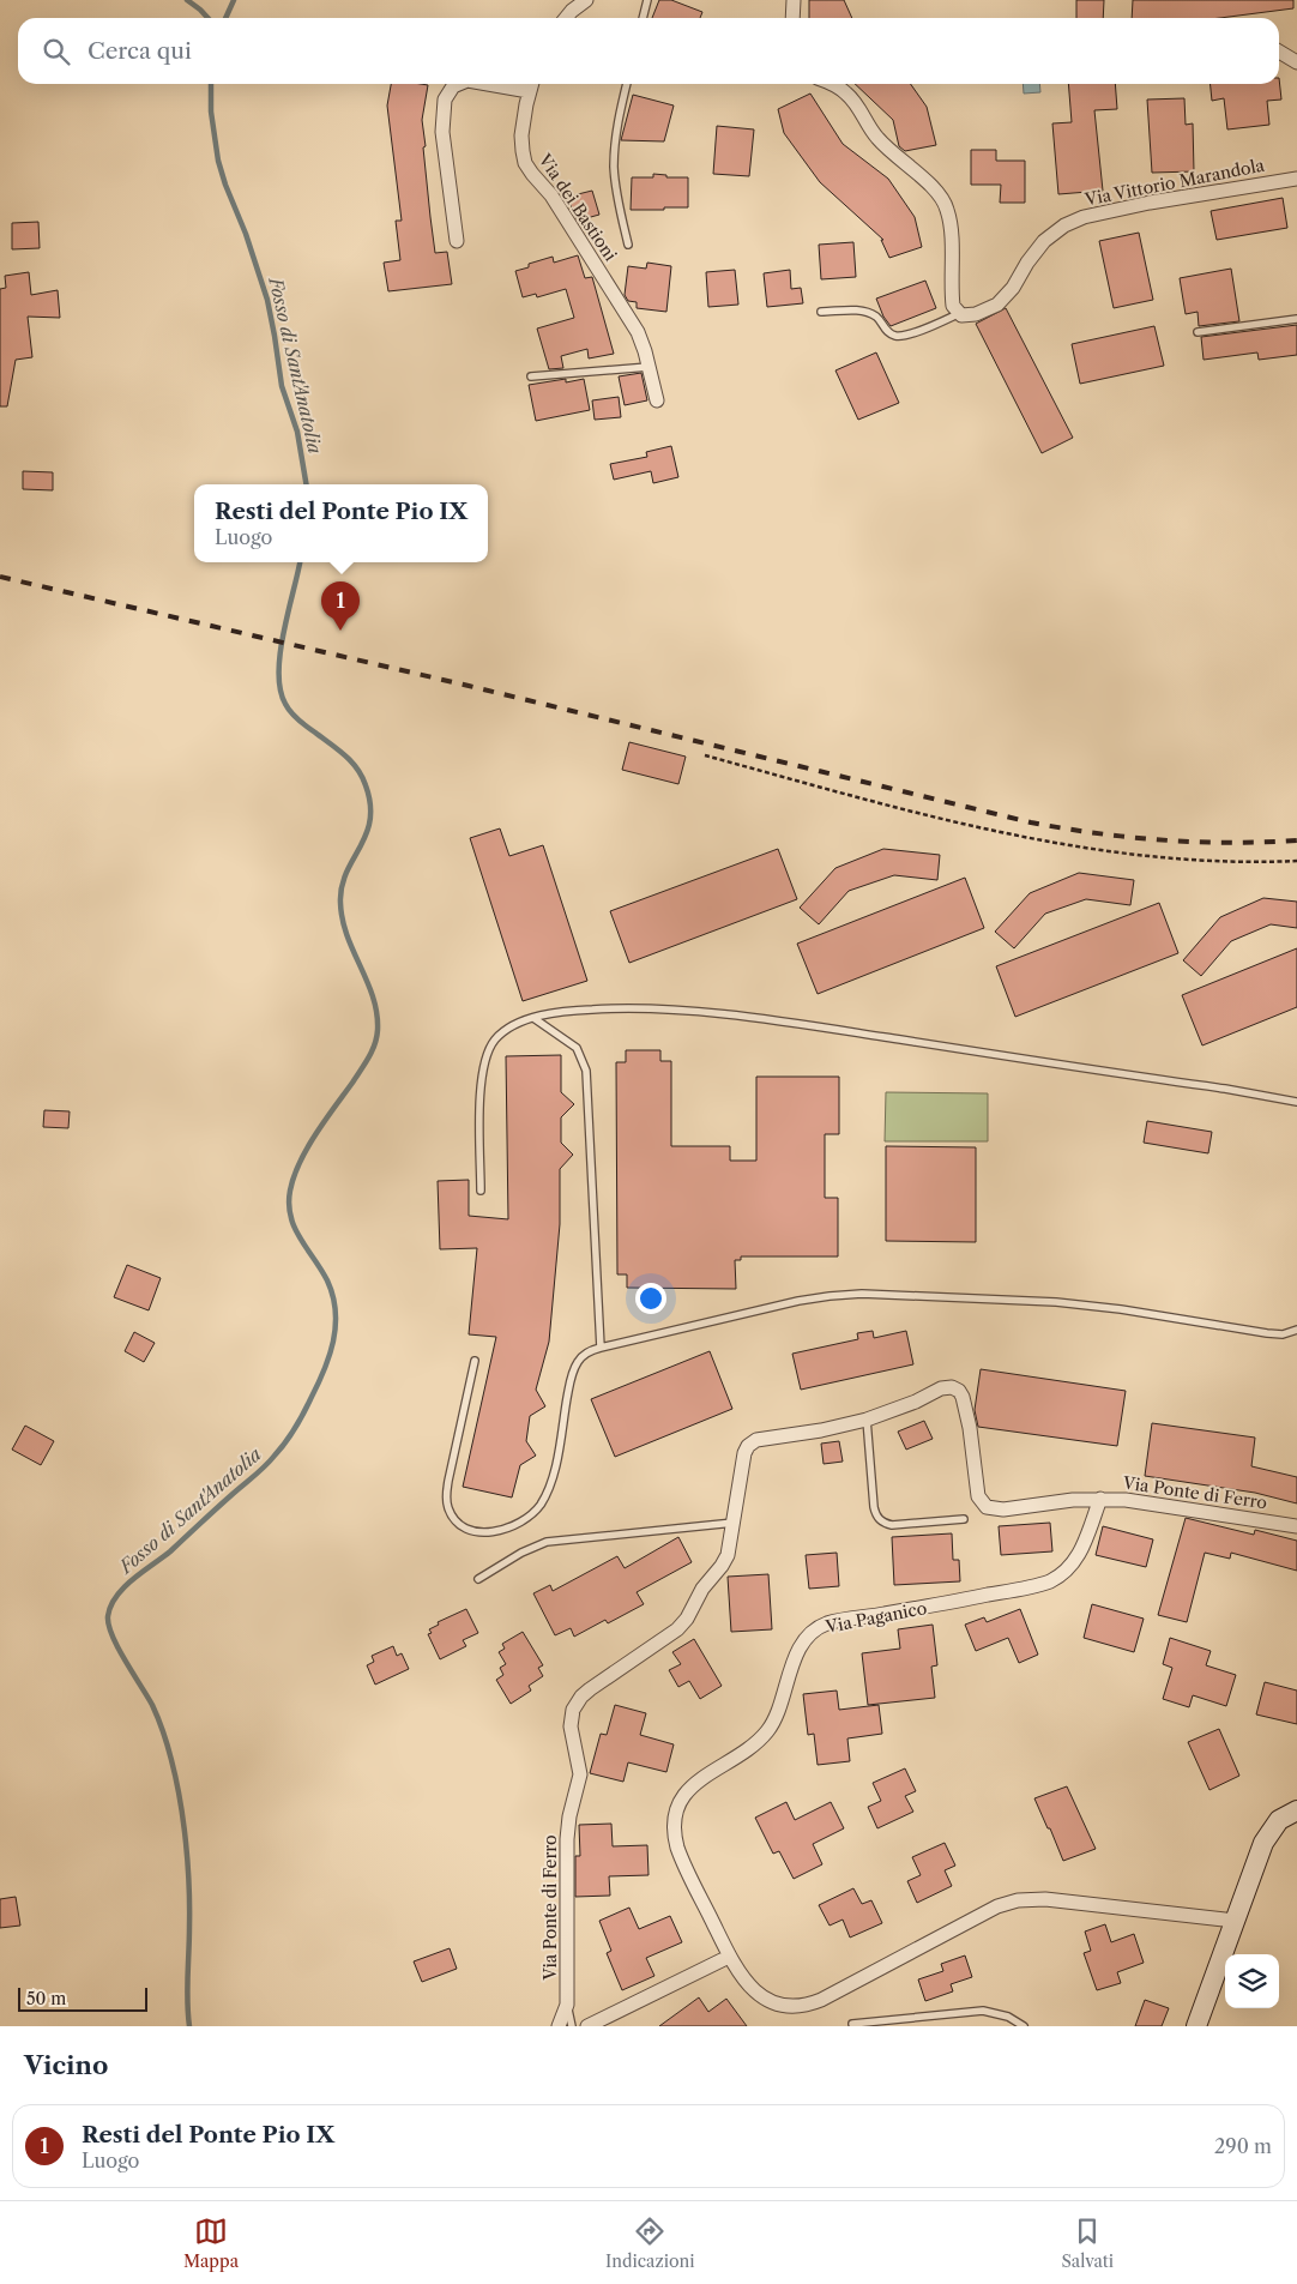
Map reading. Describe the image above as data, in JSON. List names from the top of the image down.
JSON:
{
  "streets": {
    "street": [
      "Via Vittorio Marandola",
      "Via dei Bastioni",
      "Via Ponte di Ferro",
      "Via Paganico"
    ]
  },
  "crossings": [
    ["Via Ponte di Ferro", "Via Paganico"]
  ],
  "water": ["Fosso di Sant'Anatolia"],
  "scale_bar": "50 m",
  "page": {
    "search": "Cerca qui",
    "popup": ["Resti del Ponte Pio IX", "Luogo"],
    "pins": "1",
    "scale": "50 m",
    "heading": "Vicino",
    "list": [
      {
        "mark": "1",
        "name": "Resti del Ponte Pio IX",
        "note": "Luogo",
        "value": "290 m"
      }
    ],
    "nav": ["Mappa", "Indicazioni", "Salvati"]
  }
}
